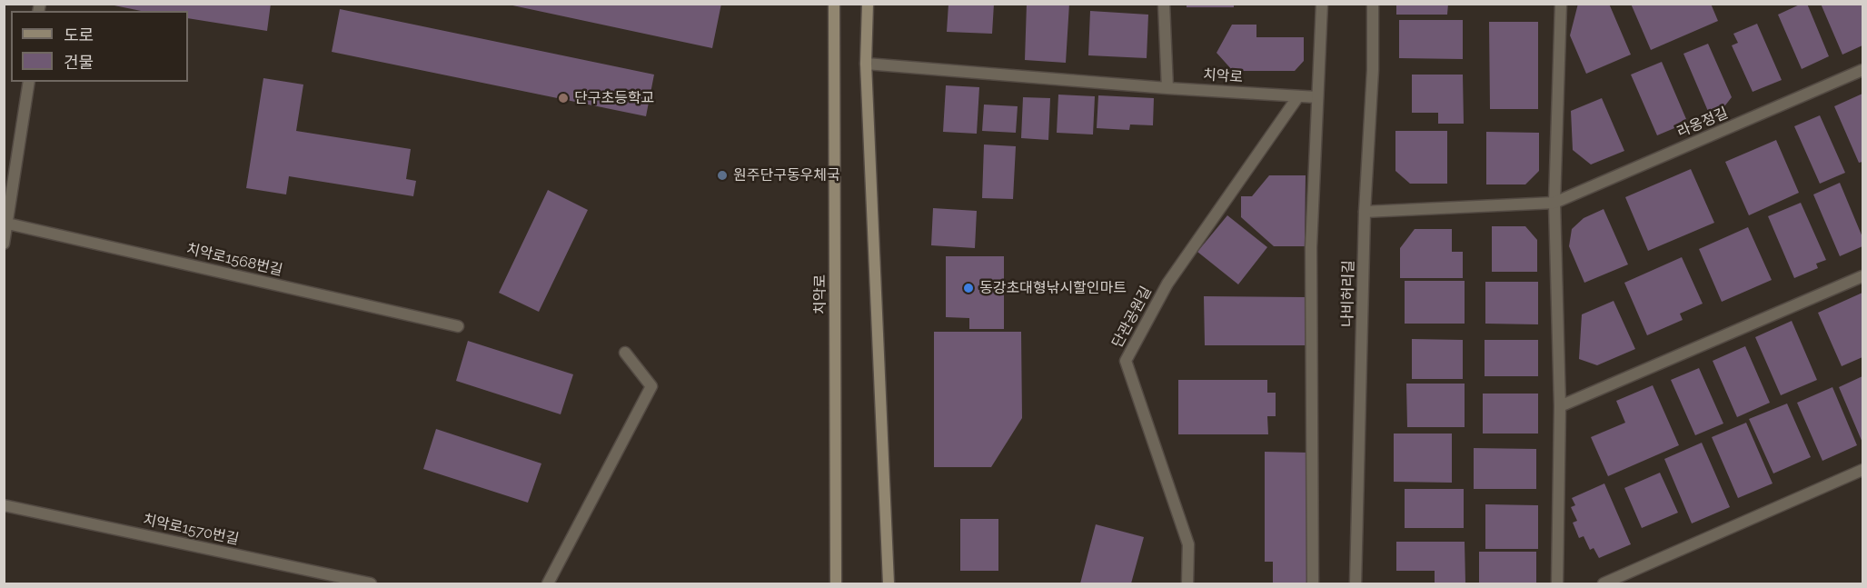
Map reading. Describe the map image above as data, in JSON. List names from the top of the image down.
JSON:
{
  "streets": {
    "main road": ["치악로"],
    "street": [
      "라옹정길",
      "치악로1568번길",
      "나비허리길",
      "단관공원길",
      "치악로1570번길"
    ]
  },
  "crossings": [
    ["치악로", "단관공원길"]
  ],
  "places": ["단구초등학교", "원주단구동우체국", "동강초대형낚시할인마트"],
  "legend": ["도로", "건물"]
}
